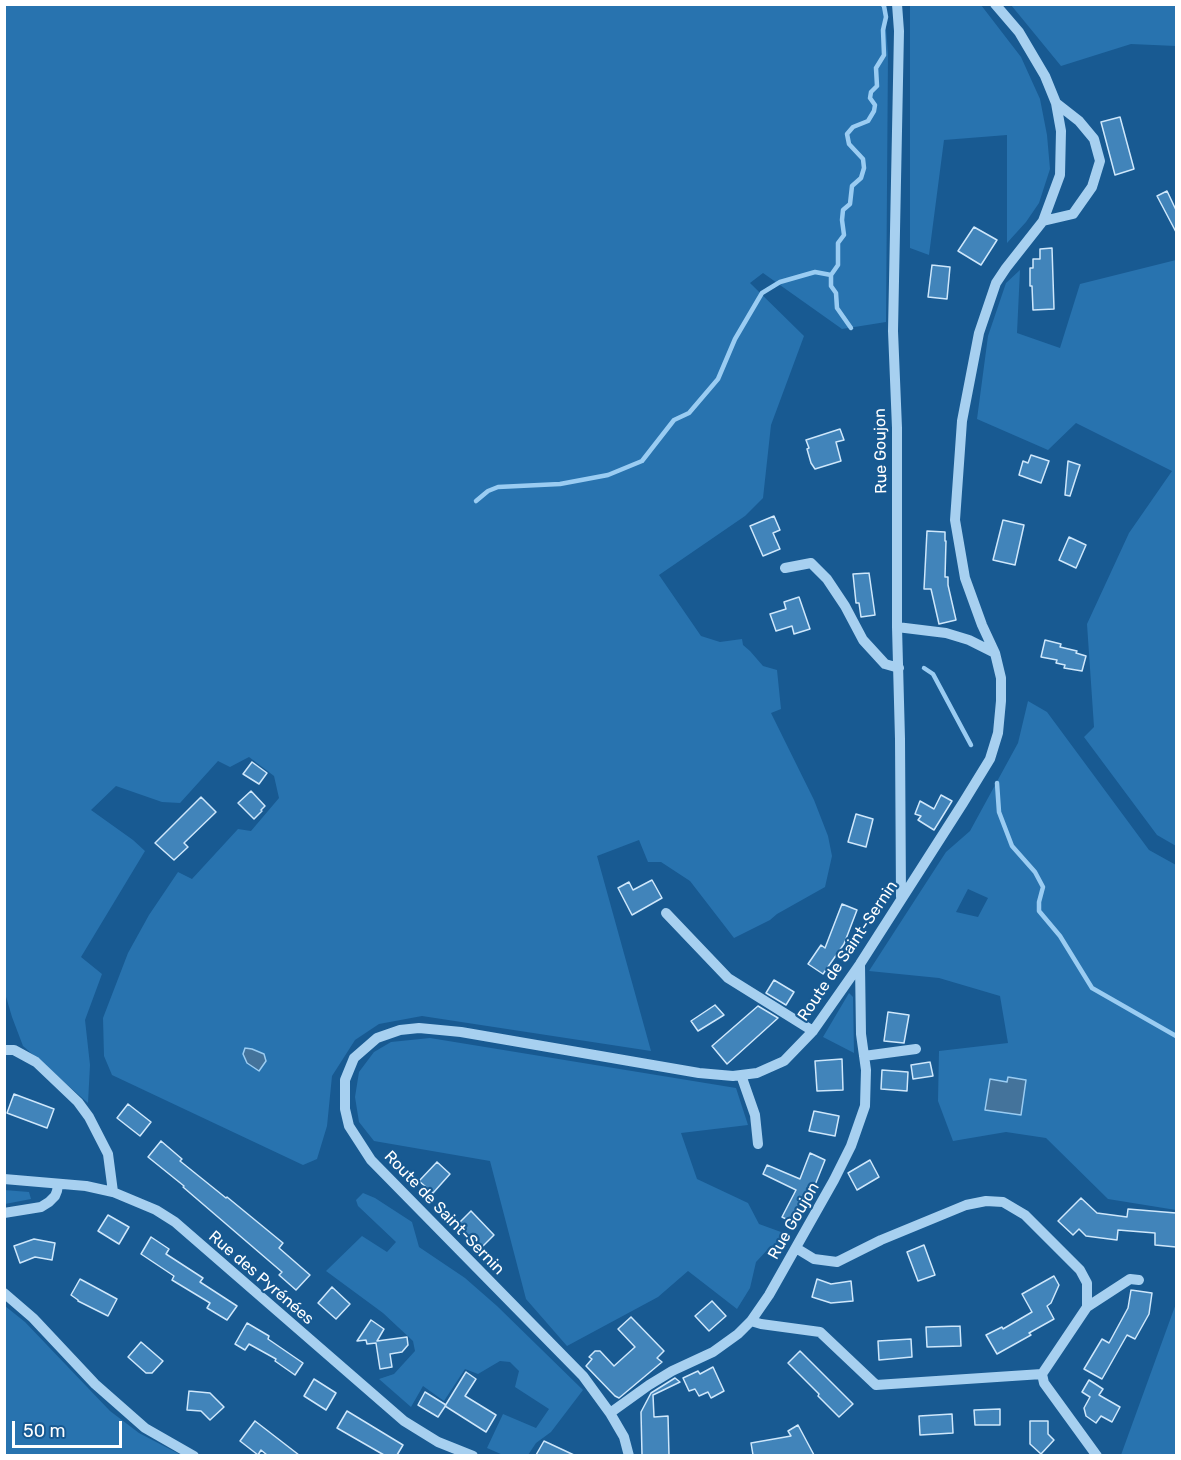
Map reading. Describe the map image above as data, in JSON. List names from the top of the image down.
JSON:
{
  "streets": {
    "street": ["Rue Goujon", "Route de Saint-Sernin", "Rue des Pyrénées"]
  },
  "crossings": [
    ["Rue Goujon", "Route de Saint-Sernin"]
  ],
  "scale_bar": "50 m"
}
